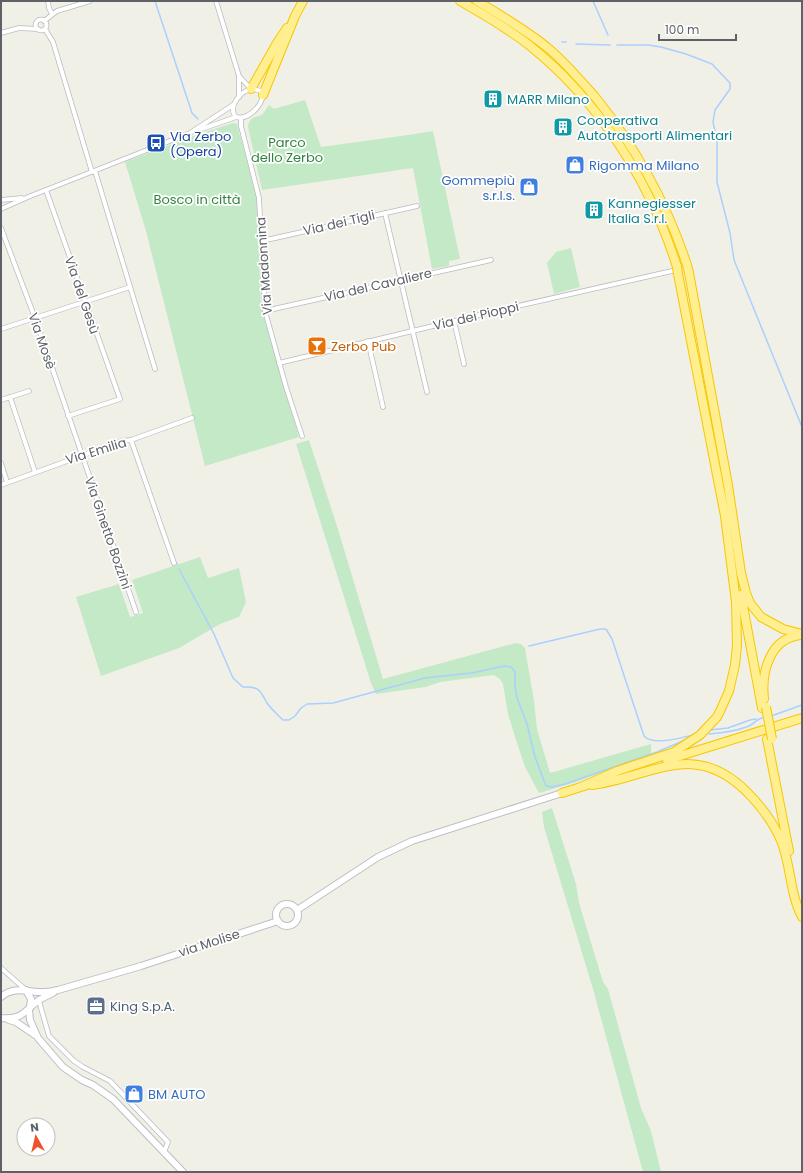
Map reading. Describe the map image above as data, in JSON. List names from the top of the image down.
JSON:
{
  "streets": {
    "main road": ["via Molise"],
    "street": [
      "Via dei Tigli",
      "Via Madonnina",
      "Via del Cavaliere",
      "Via del Gesù",
      "Via dei Pioppi",
      "Via Mosè",
      "Via Emilia",
      "Via Ginetto Bozzini"
    ]
  },
  "crossings": [
    ["Via dei Tigli", "Via Madonnina"],
    ["Via Madonnina", "Via del Cavaliere"],
    ["Via Madonnina", "Via dei Pioppi"],
    ["Via del Gesù", "Via Mosè"],
    ["Via Mosè", "Via Emilia"],
    ["Via Mosè", "Via Ginetto Bozzini"],
    ["Via Emilia", "Via Ginetto Bozzini"]
  ],
  "parks": ["Parco dello Zerbo", "Bosco in città"],
  "places": {
    "building": ["MARR Milano", "Cooperativa Autotrasporti Alimentari", "Kannegiesser Italia S.r.l."],
    "bus stop": ["Via Zerbo (Opera)"],
    "shop": ["Rigomma Milano", "Gommepiù s.r.l.s.", "BM AUTO"],
    "bar": ["Zerbo Pub"],
    "office": ["King S.p.A."]
  },
  "scale_bar": "100 m",
  "north": "top"
}
